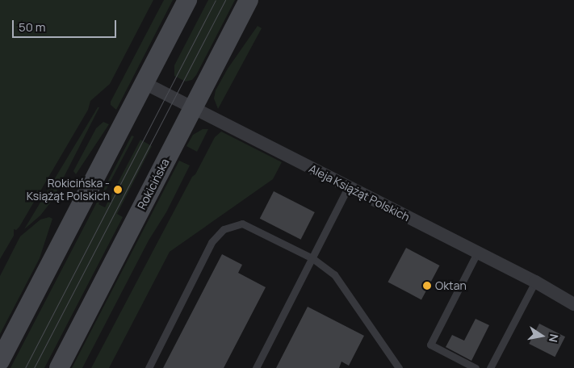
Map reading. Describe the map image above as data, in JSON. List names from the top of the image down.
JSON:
{
  "streets": {
    "main road": ["Rokicińska"],
    "street": ["Aleja Książąt Polskich"]
  },
  "crossings": [
    ["Rokicińska", "Aleja Książąt Polskich"]
  ],
  "places": ["Rokicińska - Książąt Polskich", "Oktan"],
  "scale_bar": "50 m",
  "north": "right"
}
